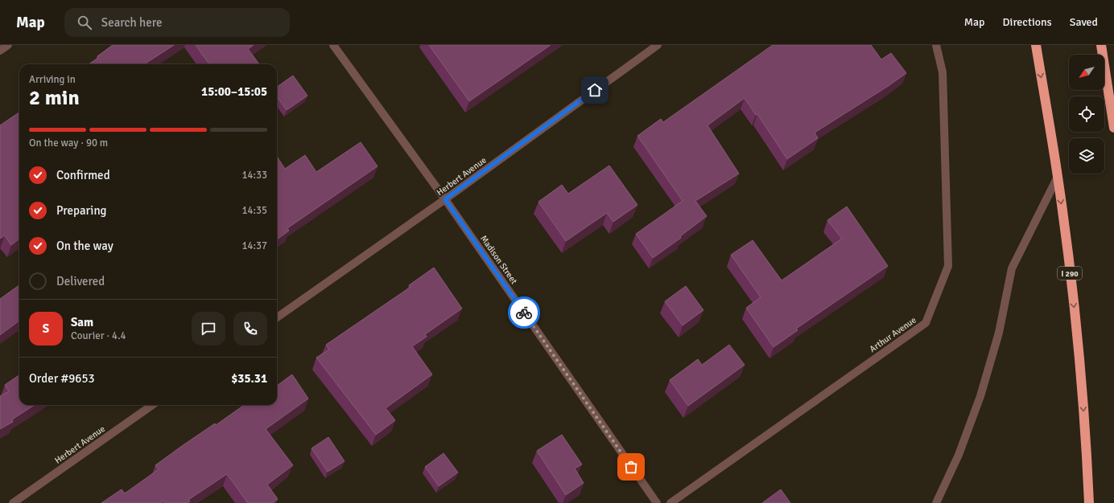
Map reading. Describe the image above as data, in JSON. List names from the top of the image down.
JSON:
{
  "streets": {
    "highway": ["I 290"],
    "street": ["Herbert Avenue", "Madison Street", "Arthur Avenue"]
  },
  "crossings": [
    ["Herbert Avenue", "Madison Street"]
  ],
  "north": "bottom left",
  "page": {
    "header": "Map",
    "search": "Search here",
    "nav": ["Map", "Directions", "Saved"],
    "heading": ["2 min", "Arriving in", "15:00–15:05"],
    "panel": [
      "Sam",
      "Courier · 4.4",
      "Order #9653",
      "$35.31"
    ],
    "bar": "On the way · 90 m",
    "list": [
      ["Confirmed", "14:33"],
      ["Preparing", "14:35"],
      ["On the way", "14:37"],
      "Delivered"
    ],
    "round": "S"
  }
}
